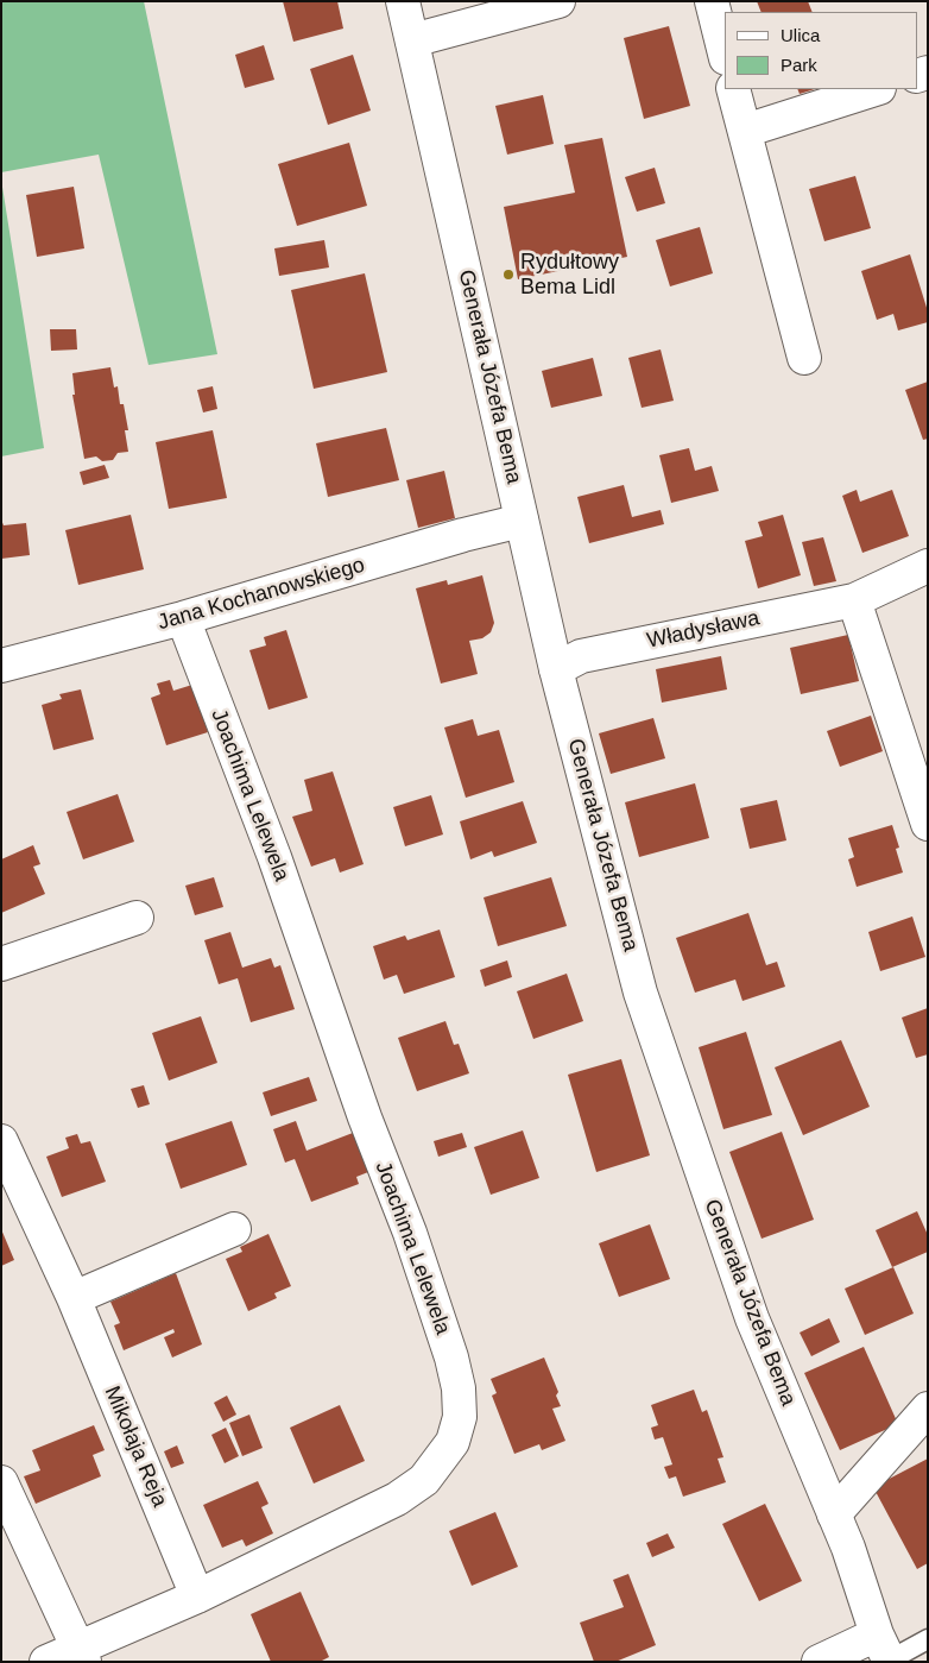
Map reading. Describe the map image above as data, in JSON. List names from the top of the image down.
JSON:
{
  "streets": {
    "street": [
      "Generała Józefa Bema",
      "Jana Kochanowskiego",
      "Władysława",
      "Joachima Lelewela",
      "Mikołaja Reja"
    ]
  },
  "crossings": [
    ["Generała Józefa Bema", "Jana Kochanowskiego"],
    ["Generała Józefa Bema", "Władysława"],
    ["Jana Kochanowskiego", "Joachima Lelewela"],
    ["Joachima Lelewela", "Mikołaja Reja"]
  ],
  "places": ["Rydułtowy Bema Lidl"],
  "legend": ["Ulica", "Park"]
}
